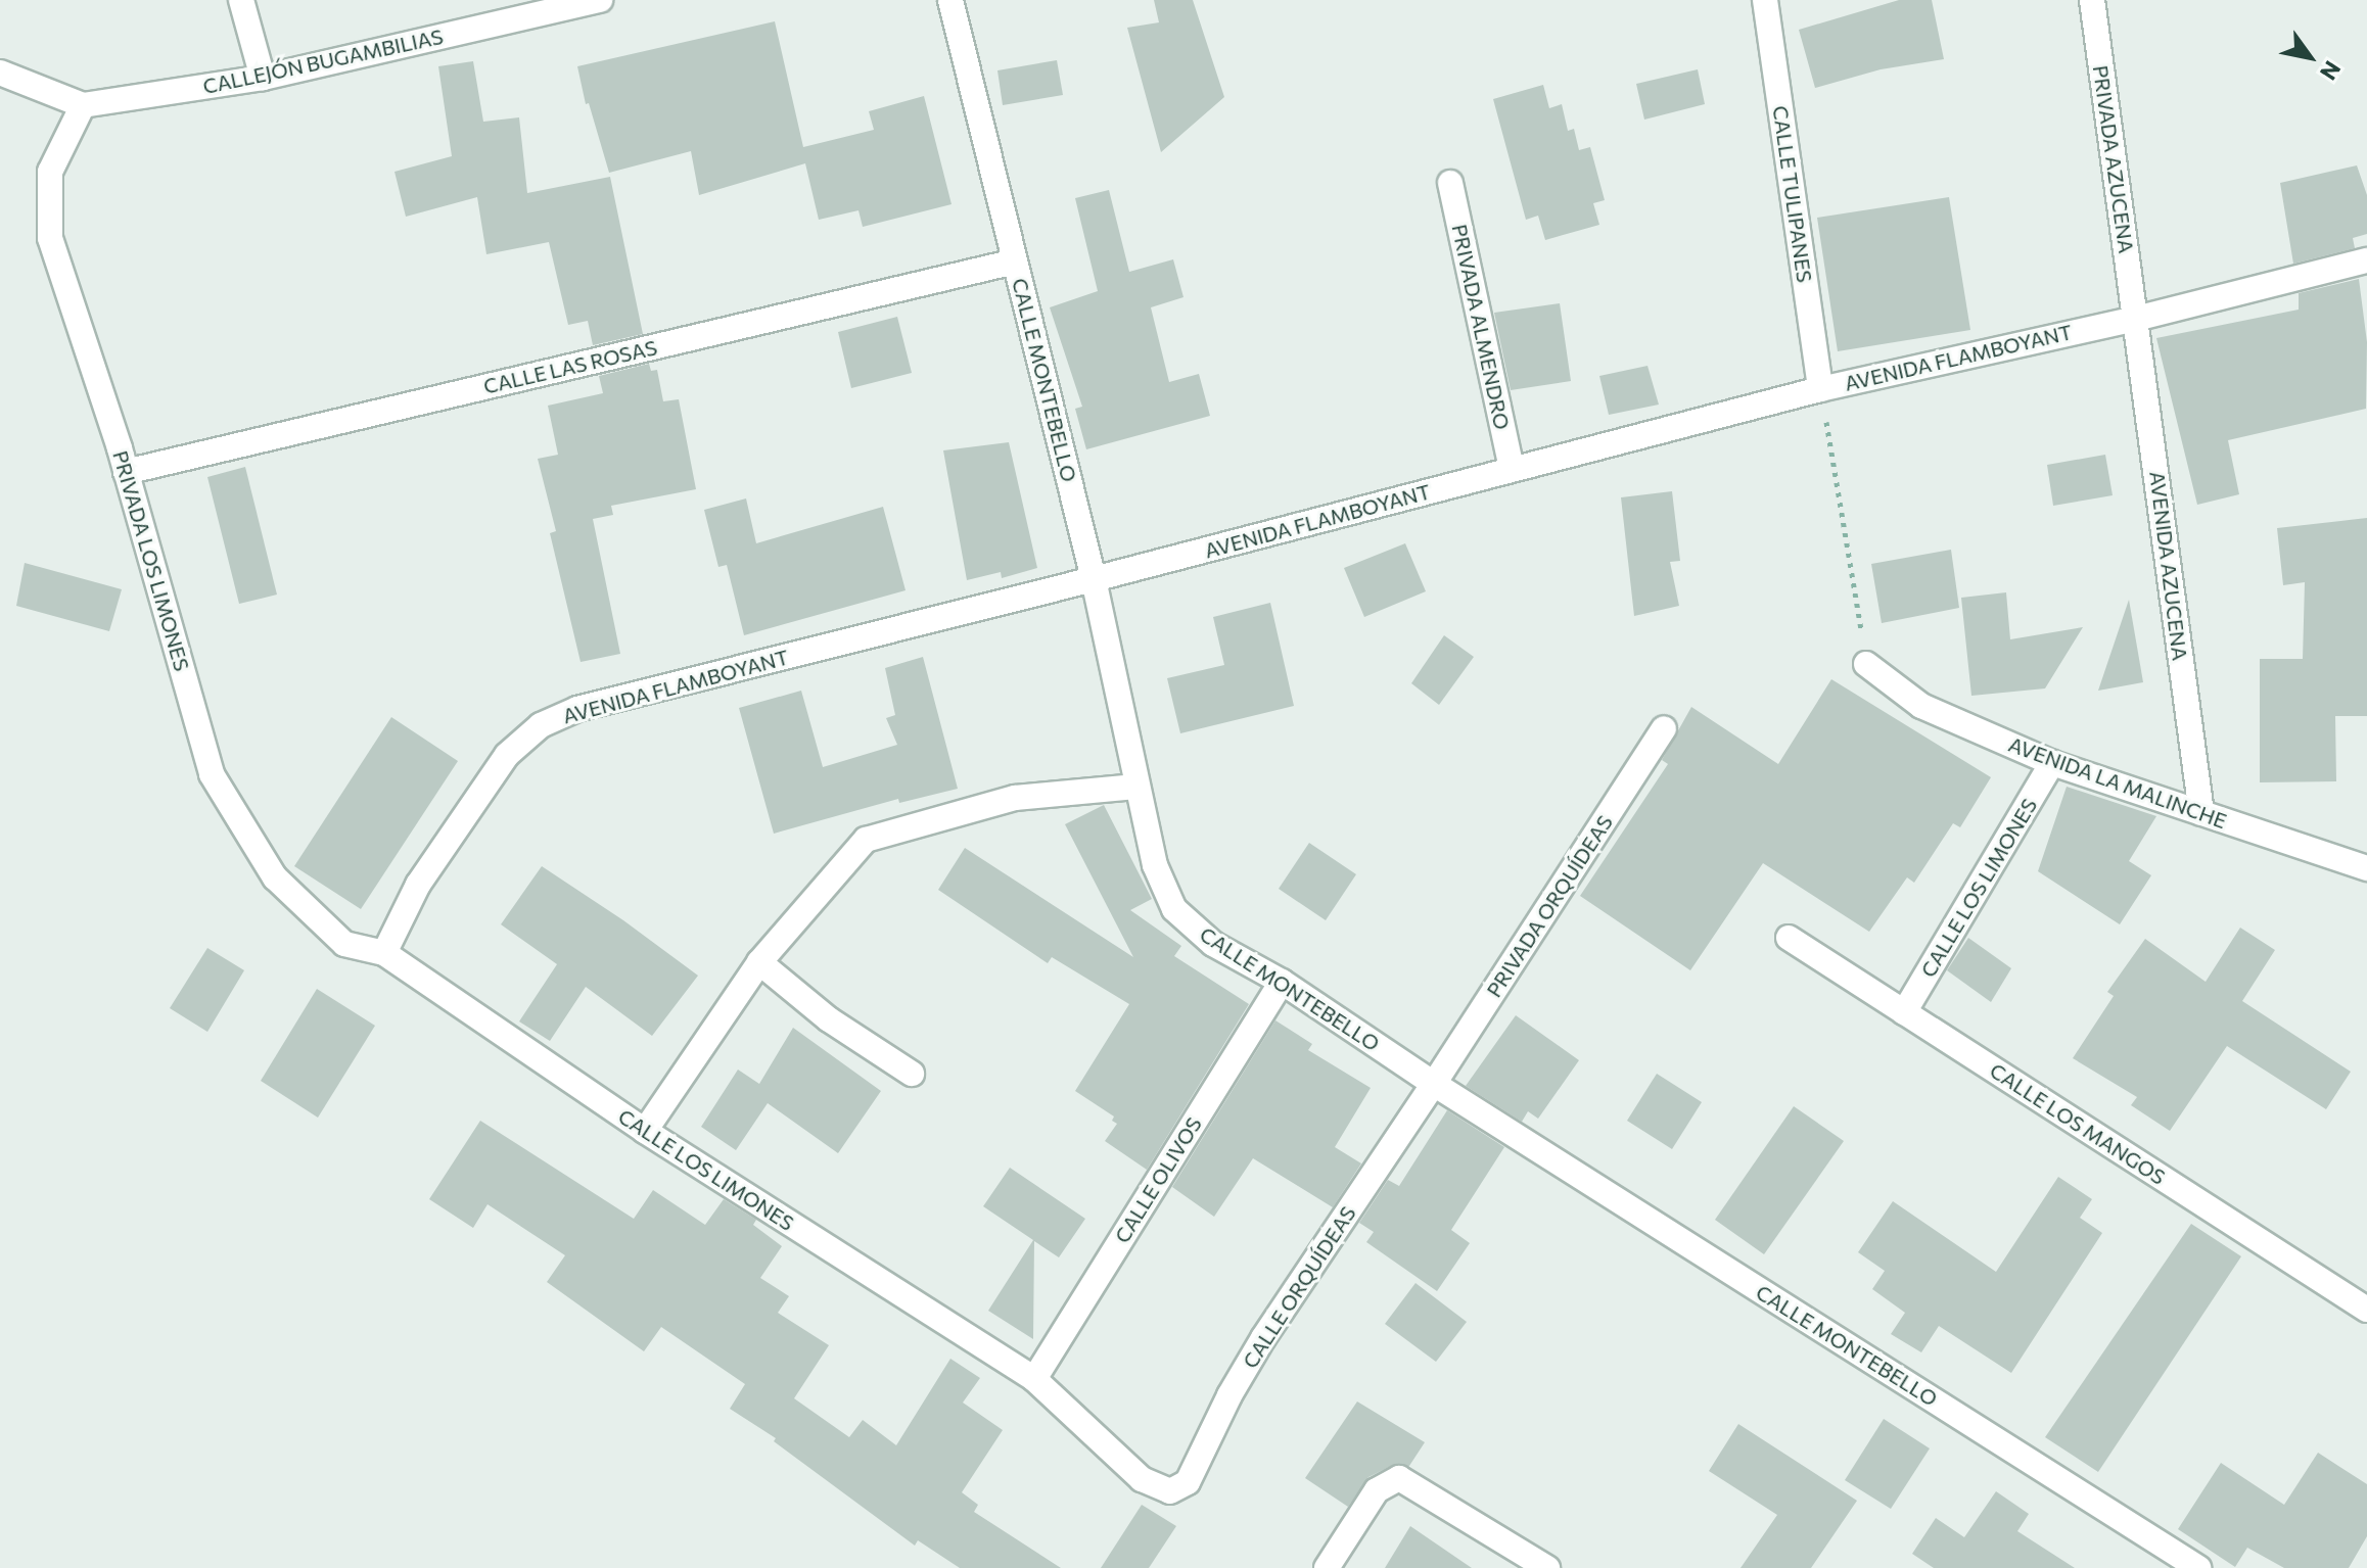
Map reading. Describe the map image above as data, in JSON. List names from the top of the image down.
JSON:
{
  "streets": {
    "street": [
      "CALLEJÓN BUGAMBILIAS",
      "PRIVADA AZUCENA",
      "CALLE TULIPANES",
      "PRIVADA ALMENDRO",
      "AVENIDA FLAMBOYANT",
      "CALLE LAS ROSAS",
      "CALLE MONTEBELLO",
      "PRIVADA LOS LIMONES",
      "AVENIDA AZUCENA",
      "AVENIDA LA MALINCHE",
      "CALLE LOS LIMONES",
      "PRIVADA ORQUÍDEAS",
      "CALLE LOS MANGOS",
      "CALLE OLIVOS",
      "CALLE ORQUÍDEAS"
    ]
  },
  "crossings": [
    ["CALLEJÓN BUGAMBILIAS", "PRIVADA LOS LIMONES"],
    ["PRIVADA AZUCENA", "AVENIDA FLAMBOYANT"],
    ["PRIVADA AZUCENA", "AVENIDA AZUCENA"],
    ["CALLE TULIPANES", "AVENIDA FLAMBOYANT"],
    ["PRIVADA ALMENDRO", "AVENIDA FLAMBOYANT"],
    ["AVENIDA FLAMBOYANT", "CALLE MONTEBELLO"],
    ["AVENIDA FLAMBOYANT", "PRIVADA LOS LIMONES"],
    ["AVENIDA FLAMBOYANT", "AVENIDA AZUCENA"],
    ["AVENIDA FLAMBOYANT", "CALLE LOS LIMONES"],
    ["CALLE LAS ROSAS", "CALLE MONTEBELLO"],
    ["CALLE LAS ROSAS", "PRIVADA LOS LIMONES"],
    ["CALLE MONTEBELLO", "PRIVADA ORQUÍDEAS"],
    ["CALLE MONTEBELLO", "CALLE OLIVOS"],
    ["CALLE MONTEBELLO", "CALLE ORQUÍDEAS"],
    ["PRIVADA LOS LIMONES", "CALLE LOS LIMONES"],
    ["AVENIDA AZUCENA", "AVENIDA LA MALINCHE"],
    ["AVENIDA LA MALINCHE", "CALLE LOS LIMONES"],
    ["CALLE LOS LIMONES", "CALLE LOS MANGOS"],
    ["CALLE LOS LIMONES", "CALLE OLIVOS"],
    ["CALLE LOS LIMONES", "CALLE ORQUÍDEAS"],
    ["PRIVADA ORQUÍDEAS", "CALLE ORQUÍDEAS"]
  ],
  "north": "bottom right"
}
